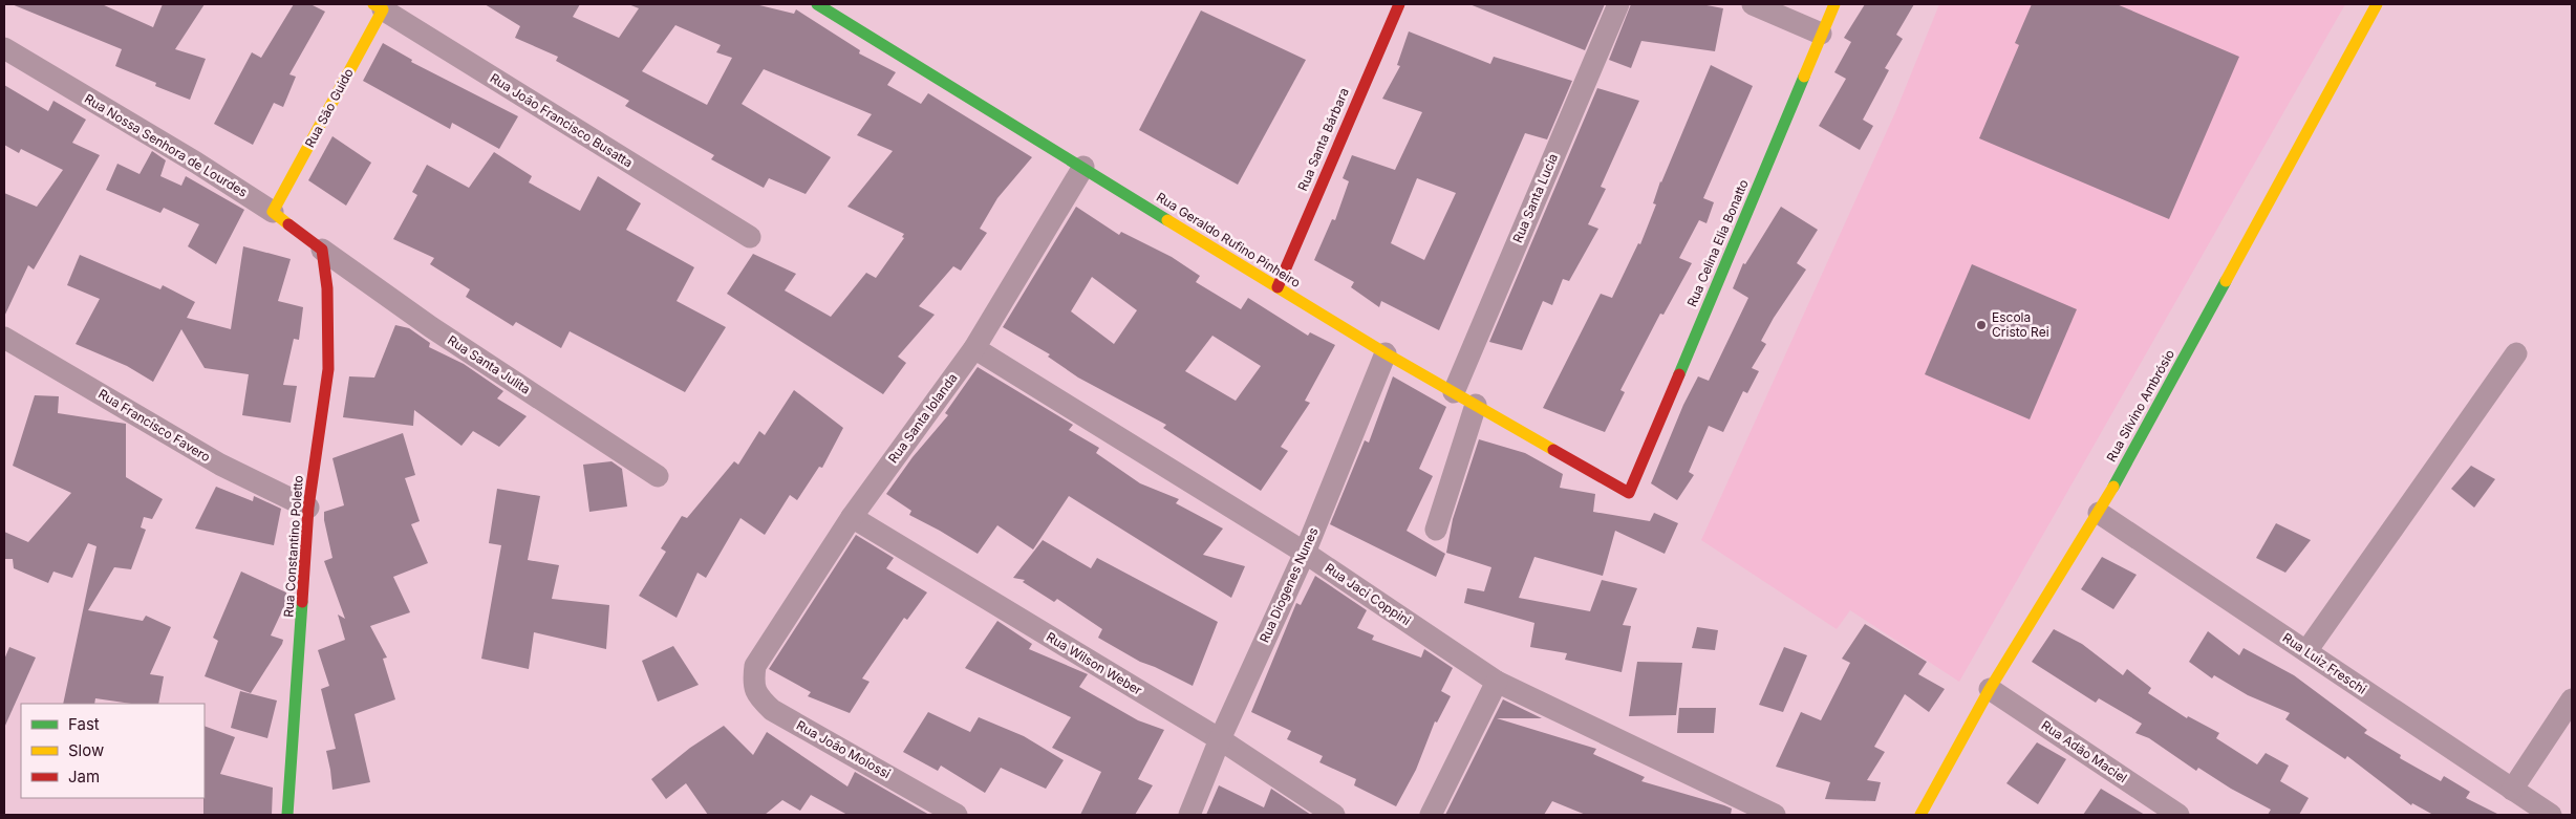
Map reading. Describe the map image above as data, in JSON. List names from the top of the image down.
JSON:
{
  "streets": {
    "street": [
      "Rua São Guido",
      "Rua João Francisco Busatta",
      "Rua Santa Bárbara",
      "Rua Nossa Senhora de Lourdes",
      "Rua Santa Lucia",
      "Rua Geraldo Rufino Pinheiro",
      "Rua Celina Elia Bonatto",
      "Rua Santa Julita",
      "Rua Silvino Ambrósio",
      "Rua Santa Iolanda",
      "Rua Francisco Favero",
      "Rua Constantino Poletto",
      "Rua Diogenes Nunes",
      "Rua Jaci Coppini",
      "Rua Wilson Weber",
      "Rua Luiz Freschi",
      "Rua João Molossi",
      "Rua Adão Maciel"
    ]
  },
  "crossings": [
    ["Rua São Guido", "Rua João Francisco Busatta"],
    ["Rua São Guido", "Rua Nossa Senhora de Lourdes"],
    ["Rua Santa Bárbara", "Rua Geraldo Rufino Pinheiro"],
    ["Rua Nossa Senhora de Lourdes", "Rua Santa Julita"],
    ["Rua Nossa Senhora de Lourdes", "Rua Constantino Poletto"],
    ["Rua Santa Lucia", "Rua Geraldo Rufino Pinheiro"],
    ["Rua Geraldo Rufino Pinheiro", "Rua Celina Elia Bonatto"],
    ["Rua Geraldo Rufino Pinheiro", "Rua Santa Iolanda"],
    ["Rua Geraldo Rufino Pinheiro", "Rua Diogenes Nunes"],
    ["Rua Santa Julita", "Rua Constantino Poletto"],
    ["Rua Silvino Ambrósio", "Rua Luiz Freschi"],
    ["Rua Silvino Ambrósio", "Rua Adão Maciel"],
    ["Rua Santa Iolanda", "Rua Jaci Coppini"],
    ["Rua Santa Iolanda", "Rua Wilson Weber"],
    ["Rua Santa Iolanda", "Rua João Molossi"],
    ["Rua Francisco Favero", "Rua Constantino Poletto"],
    ["Rua Diogenes Nunes", "Rua Jaci Coppini"],
    ["Rua Diogenes Nunes", "Rua Wilson Weber"]
  ],
  "places": ["Escola Cristo Rei"],
  "legend": ["Fast", "Slow", "Jam"]
}
